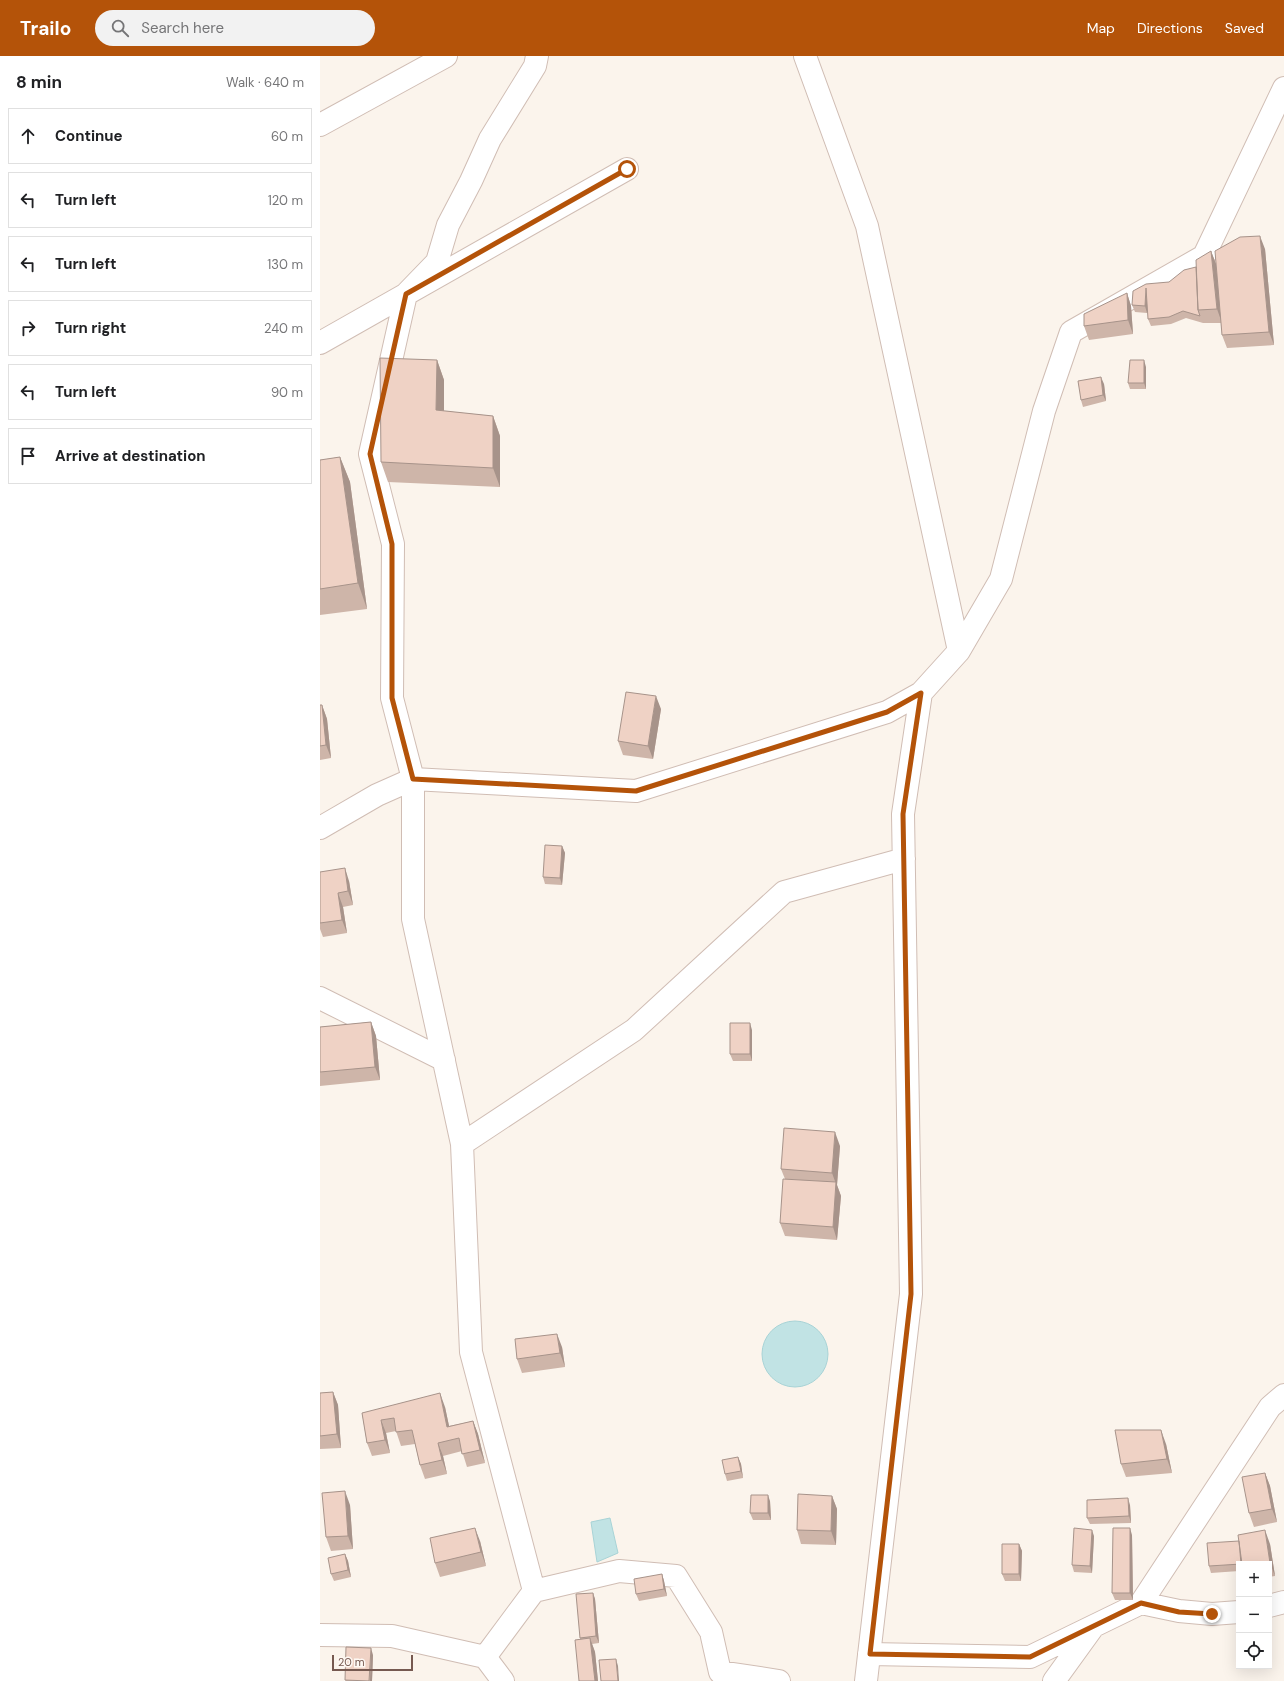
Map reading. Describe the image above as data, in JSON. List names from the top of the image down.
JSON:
{
  "scale_bar": "20 m",
  "page": {
    "header": "Trailo",
    "search": "Search here",
    "nav": ["Map", "Directions", "Saved"],
    "heading": ["8 min", "Walk · 640 m"],
    "list": [
      ["Continue", "60 m"],
      ["Turn left", "120 m"],
      ["Turn left", "130 m"],
      ["Turn right", "240 m"],
      ["Turn left", "90 m"],
      "Arrive at destination"
    ],
    "map_buttons": ["+", "−"],
    "scale": "20 m"
  }
}
